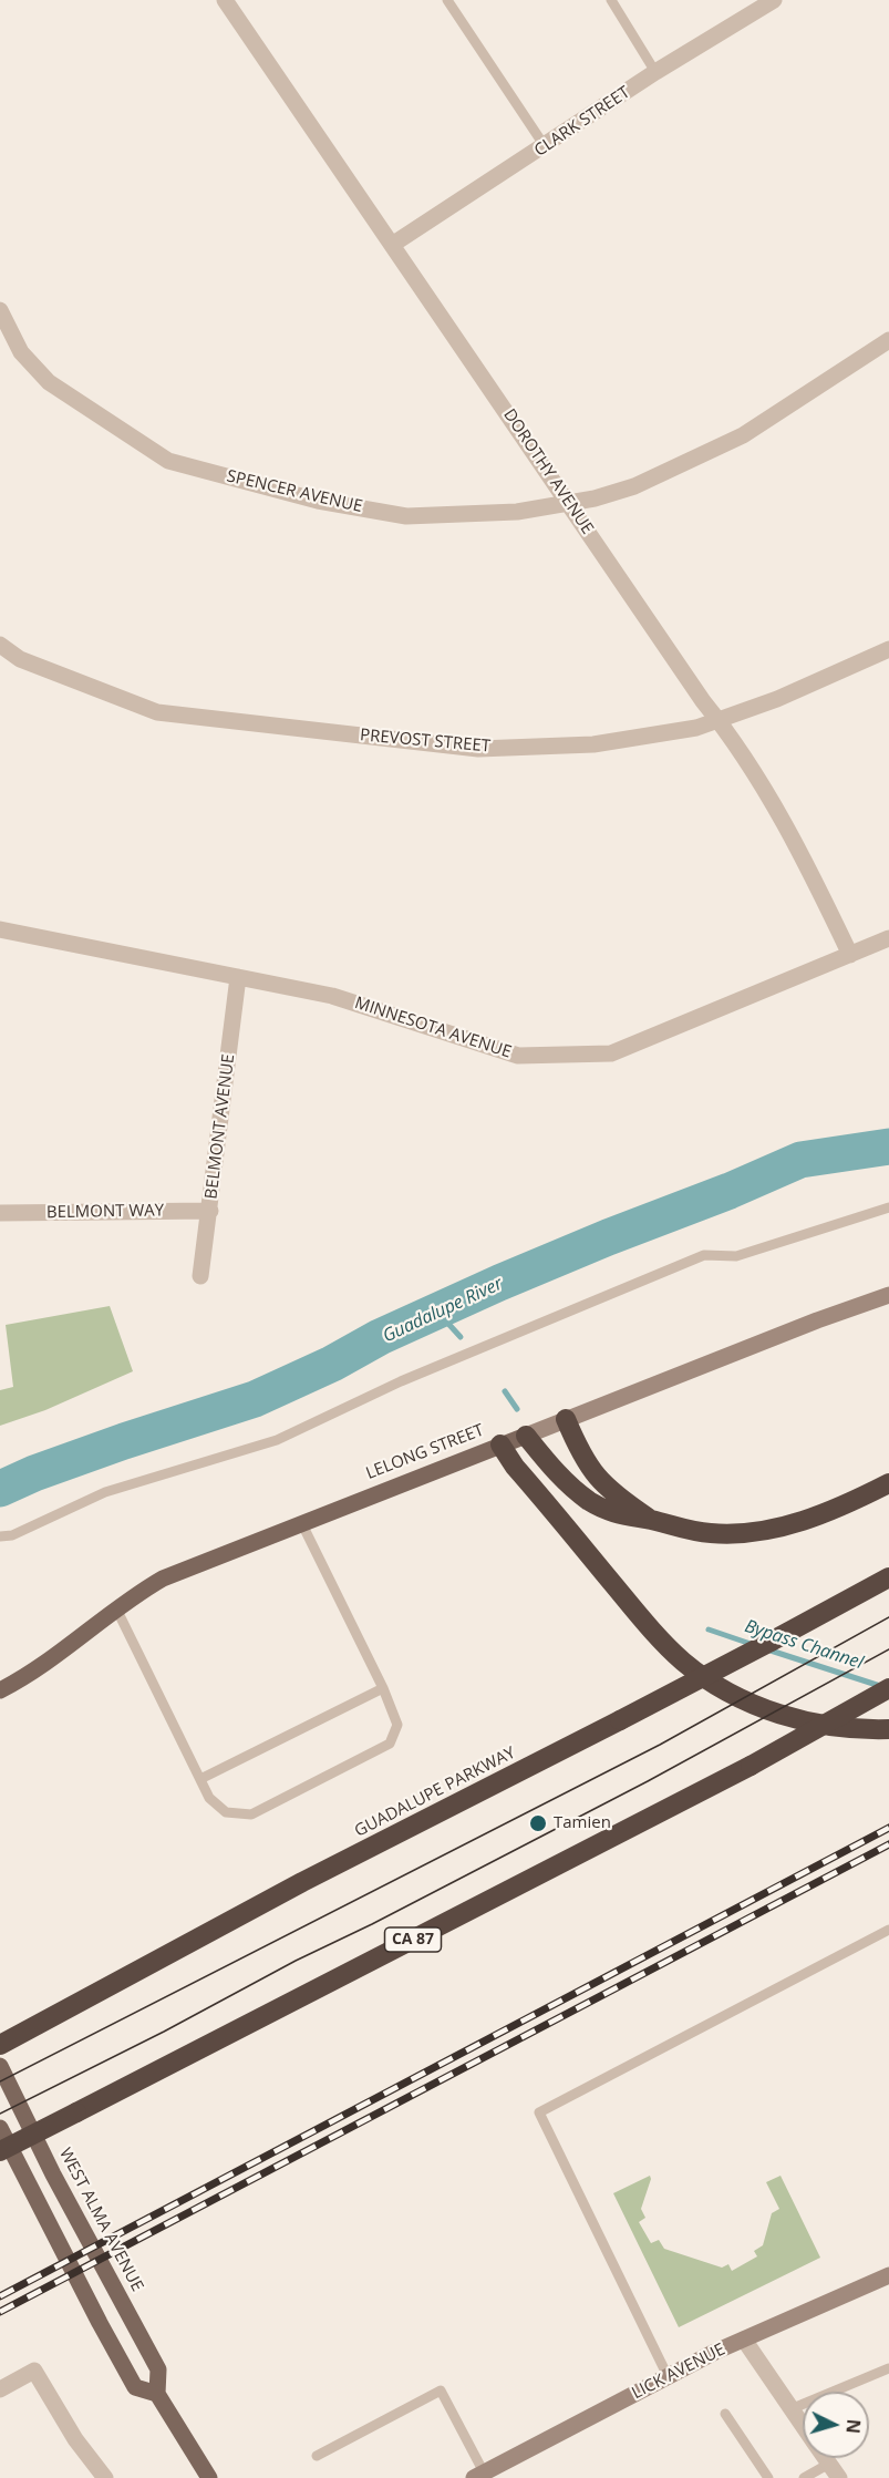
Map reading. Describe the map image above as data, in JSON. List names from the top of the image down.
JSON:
{
  "streets": {
    "highway": ["GUADALUPE PARKWAY", "CA 87"],
    "main road": ["LELONG STREET", "WEST ALMA AVENUE"],
    "street": [
      "CLARK STREET",
      "DOROTHY AVENUE",
      "SPENCER AVENUE",
      "PREVOST STREET",
      "MINNESOTA AVENUE",
      "BELMONT AVENUE",
      "BELMONT WAY",
      "LICK AVENUE"
    ]
  },
  "crossings": [
    ["CLARK STREET", "DOROTHY AVENUE"],
    ["DOROTHY AVENUE", "SPENCER AVENUE"],
    ["DOROTHY AVENUE", "PREVOST STREET"],
    ["DOROTHY AVENUE", "MINNESOTA AVENUE"],
    ["MINNESOTA AVENUE", "BELMONT AVENUE"],
    ["BELMONT AVENUE", "BELMONT WAY"]
  ],
  "water": ["Guadalupe River", "Bypass Channel"],
  "places": ["Tamien"],
  "north": "right"
}
